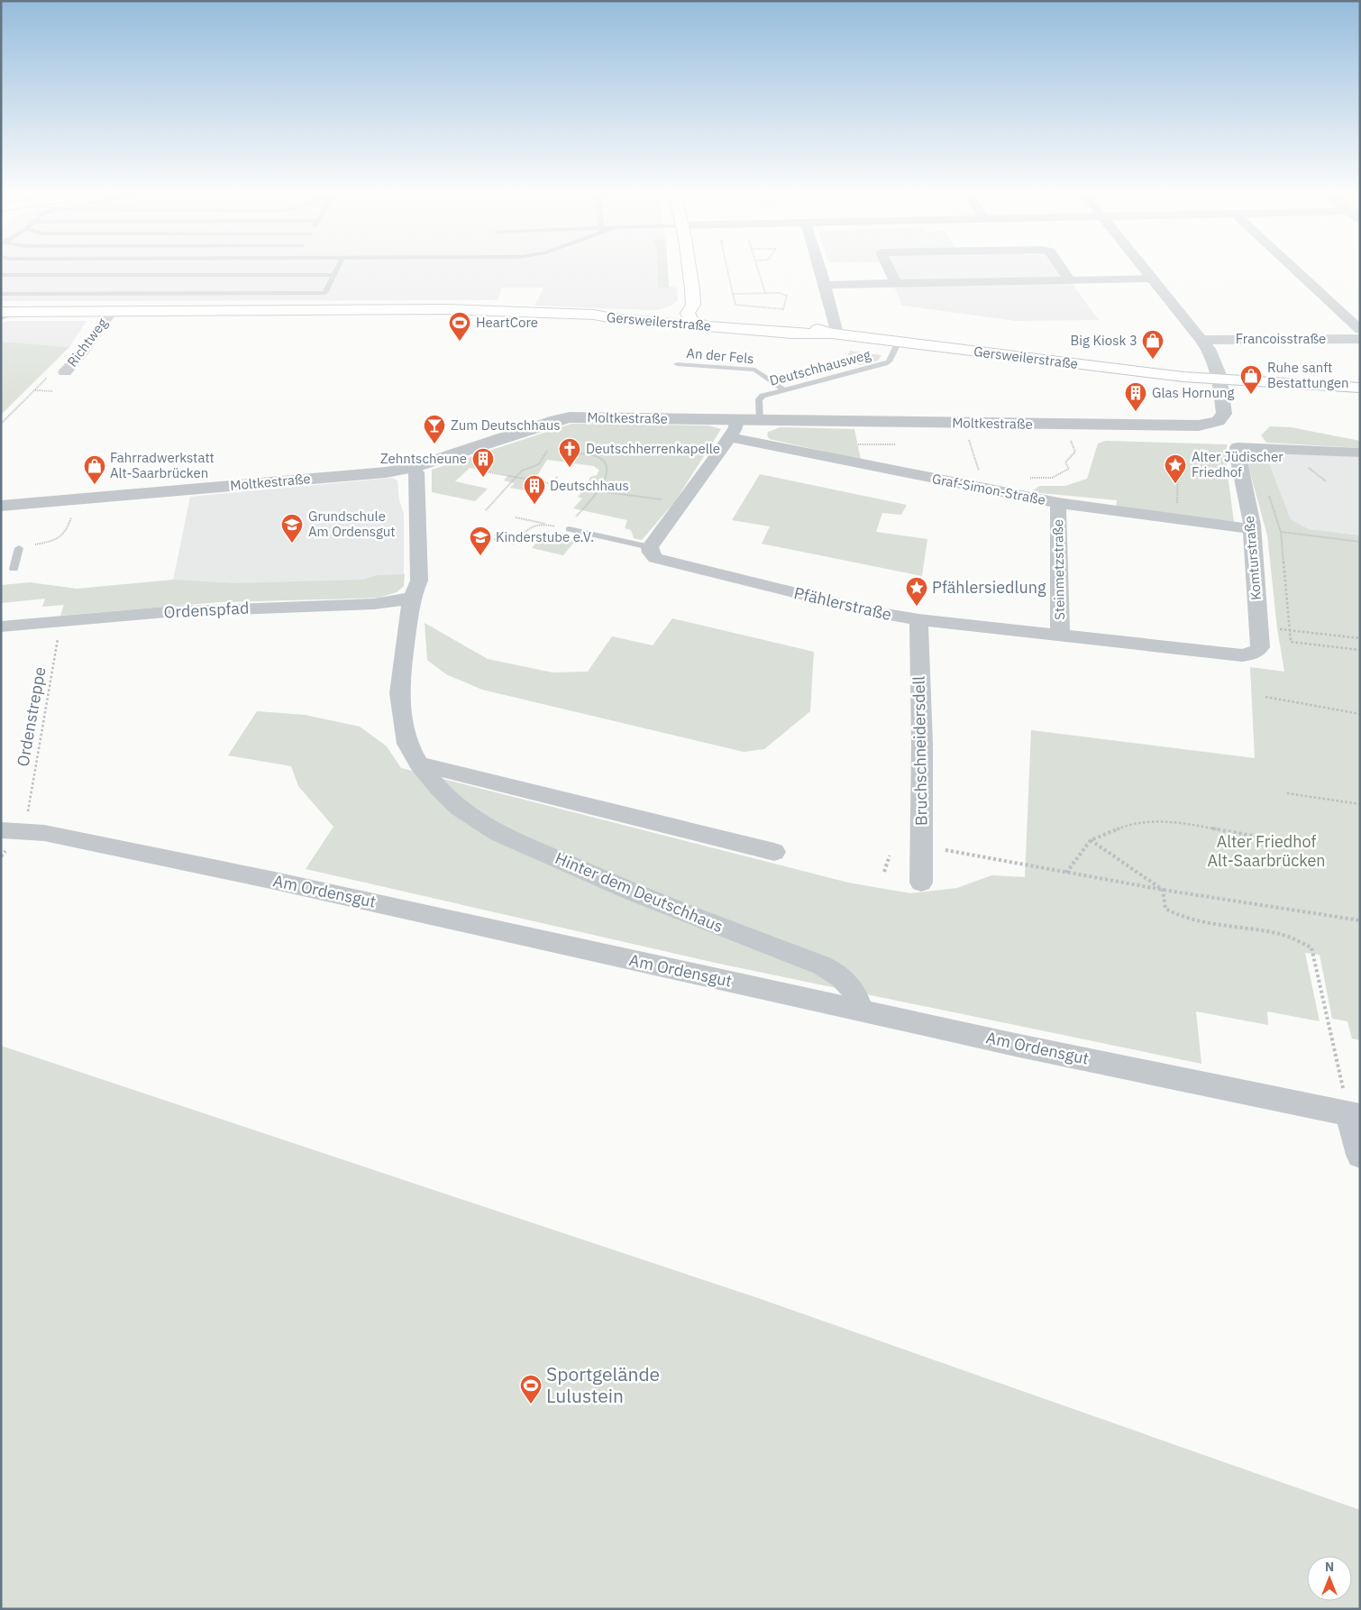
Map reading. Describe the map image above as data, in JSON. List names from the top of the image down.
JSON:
{
  "streets": {
    "main road": ["Gersweilerstraße"],
    "street": [
      "Francoisstraße",
      "Richtweg",
      "Moltkestraße",
      "Graf-Simon-Straße",
      "Komturstraße",
      "Steinmetzstraße",
      "Pfählerstraße",
      "Ordenspfad",
      "Bruchschneidersdell",
      "Am Ordensgut",
      "Hinter dem Deutschhaus"
    ],
    "lane": ["An der Fels", "Deutschhausweg"],
    "path": ["Ordenstreppe"]
  },
  "crossings": [
    ["Gersweilerstraße", "Richtweg"],
    ["Gersweilerstraße", "Deutschhausweg"],
    ["Gersweilerstraße", "Moltkestraße"],
    ["Francoisstraße", "Moltkestraße"],
    ["An der Fels", "Deutschhausweg"],
    ["Deutschhausweg", "Moltkestraße"],
    ["Moltkestraße", "Graf-Simon-Straße"],
    ["Moltkestraße", "Hinter dem Deutschhaus"],
    ["Graf-Simon-Straße", "Komturstraße"],
    ["Graf-Simon-Straße", "Steinmetzstraße"],
    ["Komturstraße", "Pfählerstraße"],
    ["Steinmetzstraße", "Pfählerstraße"],
    ["Pfählerstraße", "Bruchschneidersdell"],
    ["Ordenspfad", "Ordenstreppe"],
    ["Ordenspfad", "Hinter dem Deutschhaus"],
    ["Am Ordensgut", "Hinter dem Deutschhaus"]
  ],
  "parks": ["Alter Friedhof Alt-Saarbrücken"],
  "places": {
    "sports": ["HeartCore", "Sportgelände Lulustein"],
    "shop": ["Big Kiosk 3", "Ruhe sanft Bestattungen", "Fahrradwerkstatt Alt-Saarbrücken"],
    "building": ["Glas Hornung", "Zehntscheune", "Deutschhaus"],
    "bar": ["Zum Deutschhaus"],
    "church": ["Deutschherrenkapelle"],
    "place": ["Alter Jüdischer Friedhof", "Pfählersiedlung"],
    "school or university": ["Grundschule Am Ordensgut", "Kinderstube e.V."]
  },
  "north": "top"
}
